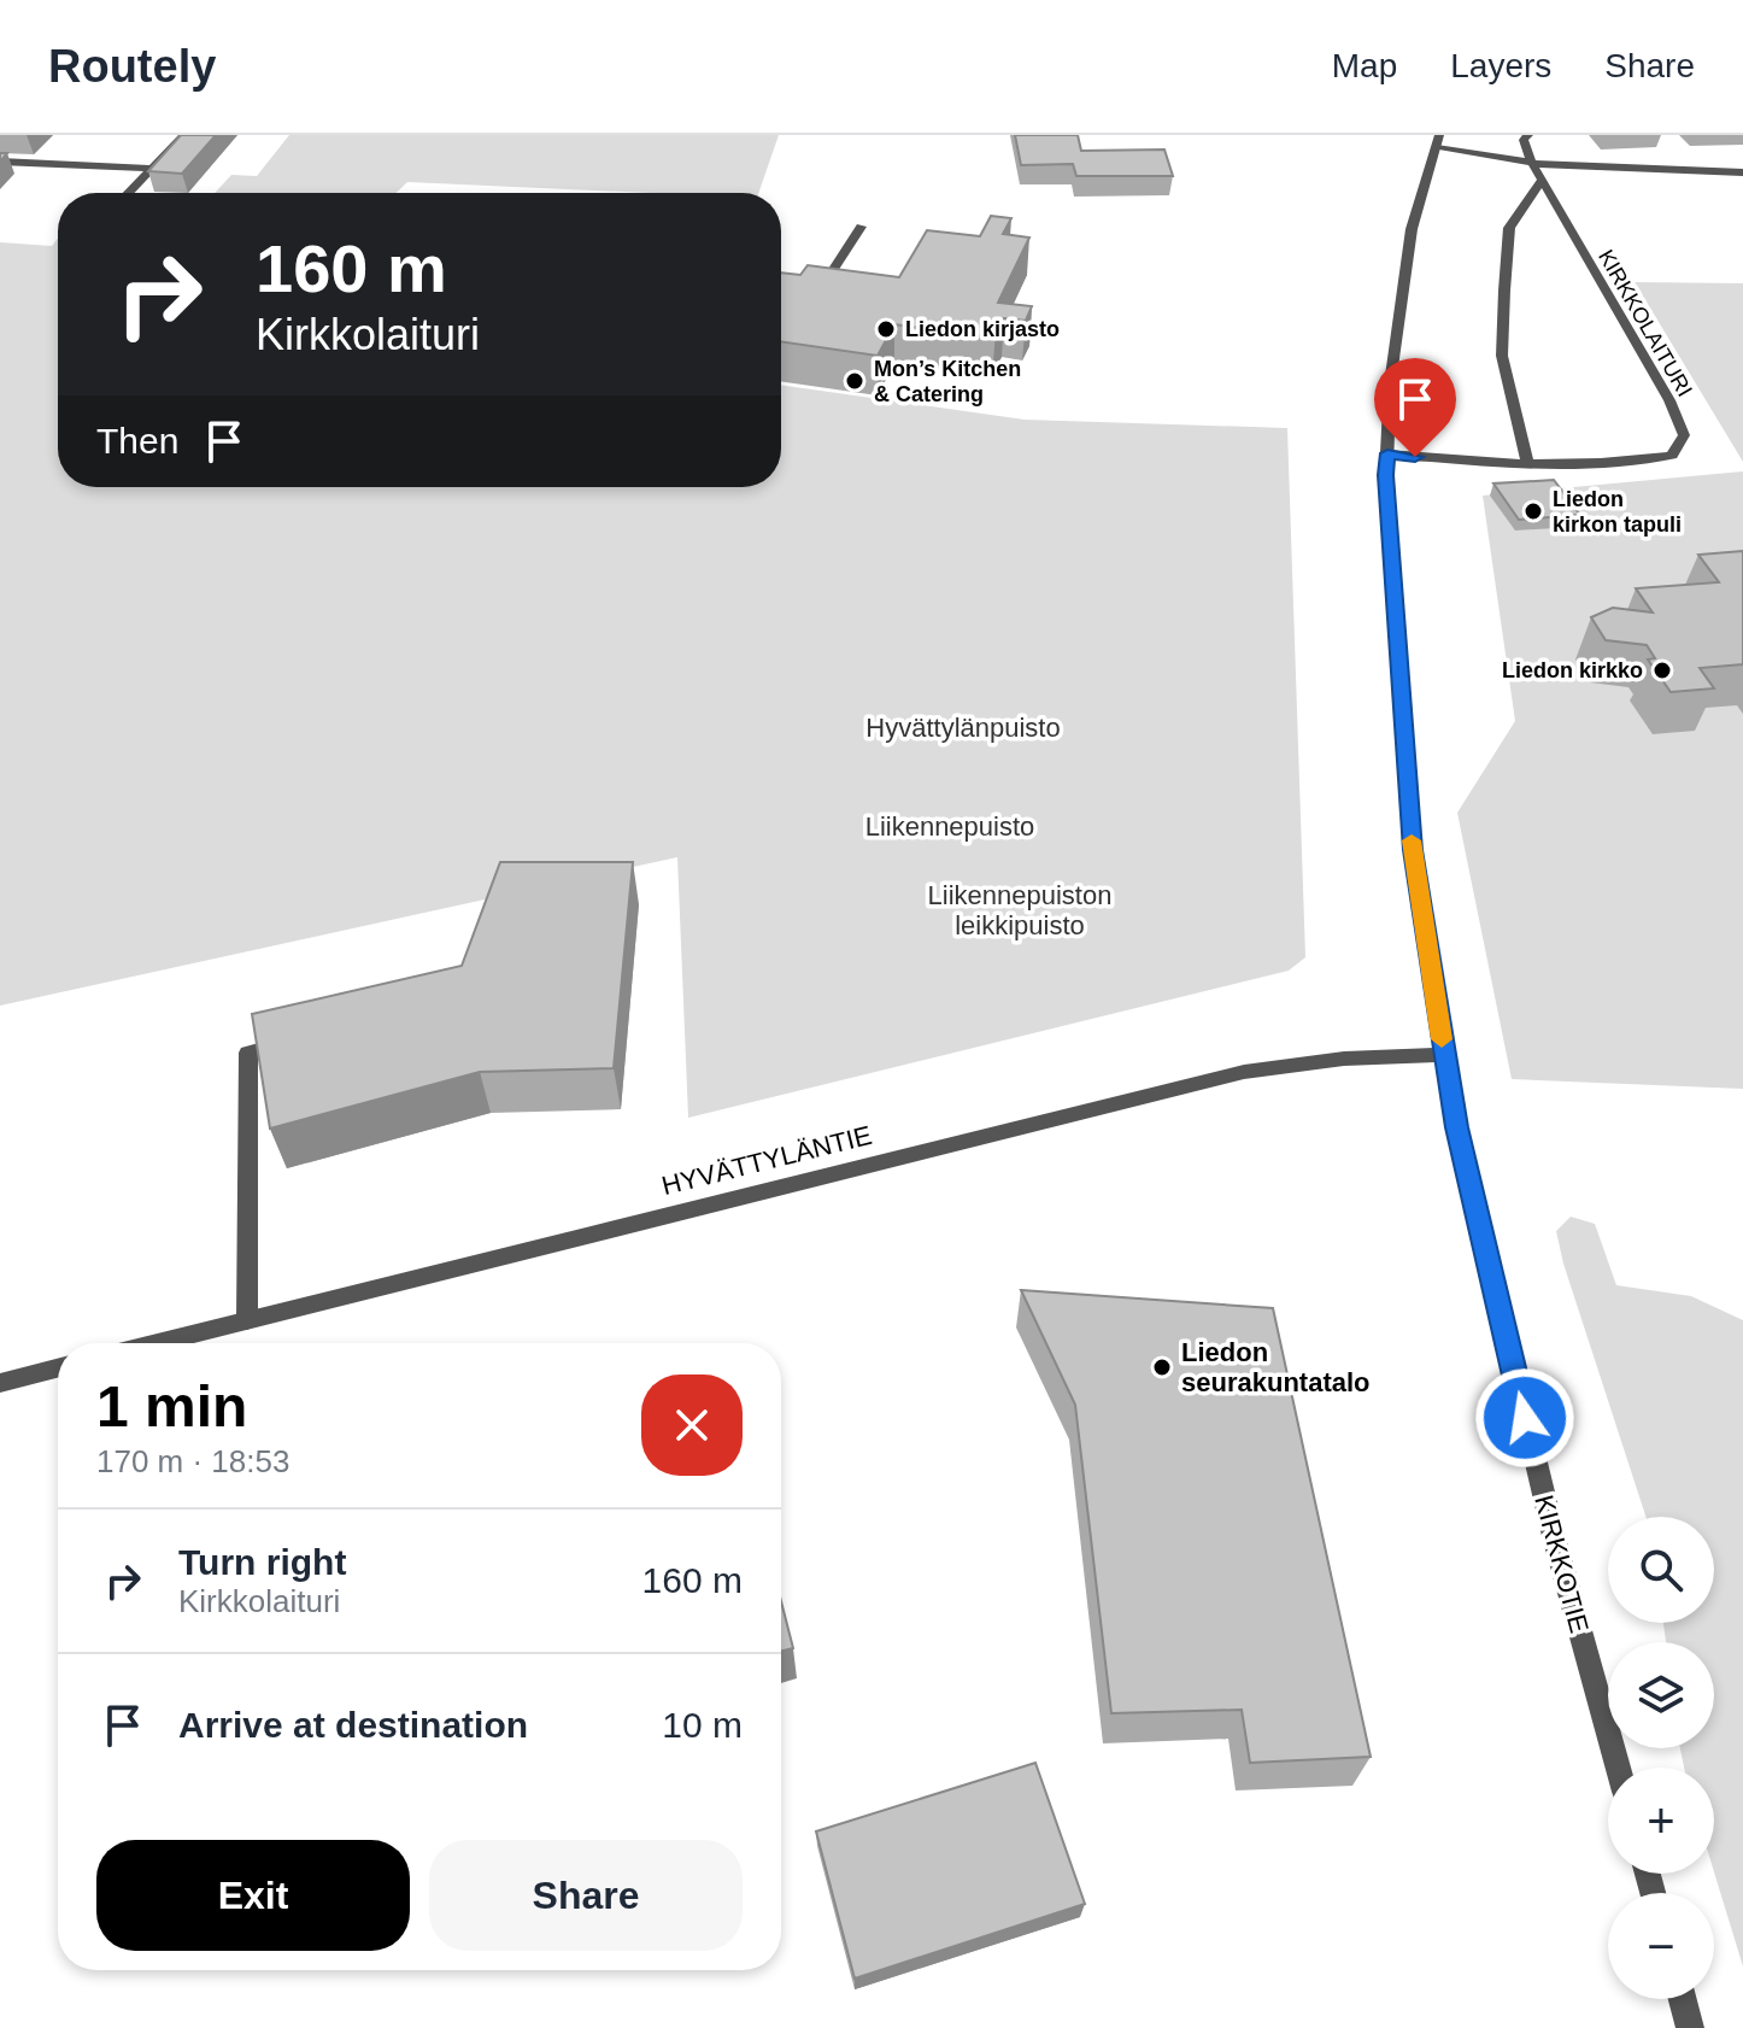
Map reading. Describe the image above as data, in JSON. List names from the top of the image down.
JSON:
{
  "streets": {
    "street": ["KIRKKOLAITURI", "HYVÄTTYLÄNTIE", "KIRKKOTIE"]
  },
  "crossings": [
    ["KIRKKOLAITURI", "KIRKKOTIE"],
    ["HYVÄTTYLÄNTIE", "KIRKKOTIE"]
  ],
  "parks": ["Hyvättylänpuisto", "Liikennepuisto", "Liikennepuiston leikkipuisto"],
  "places": [
    "Liedon kirjasto",
    "Mon’s Kitchen & Catering",
    "Liedon kirkon tapuli",
    "Liedon kirkko",
    "Liedon seurakuntatalo"
  ],
  "page": {
    "header": "Routely",
    "nav": ["Map", "Layers", "Share"],
    "turn": ["160 m", "Kirkkolaituri"],
    "then": "Then",
    "heading": ["1 min", "170 m · 18:53"],
    "list": [
      {
        "name": "Turn right",
        "note": "Kirkkolaituri",
        "value": "160 m"
      },
      {
        "name": "Arrive at destination",
        "value": "10 m"
      }
    ],
    "map_buttons": ["+", "−"],
    "buttons": ["Exit", "Share"]
  }
}
